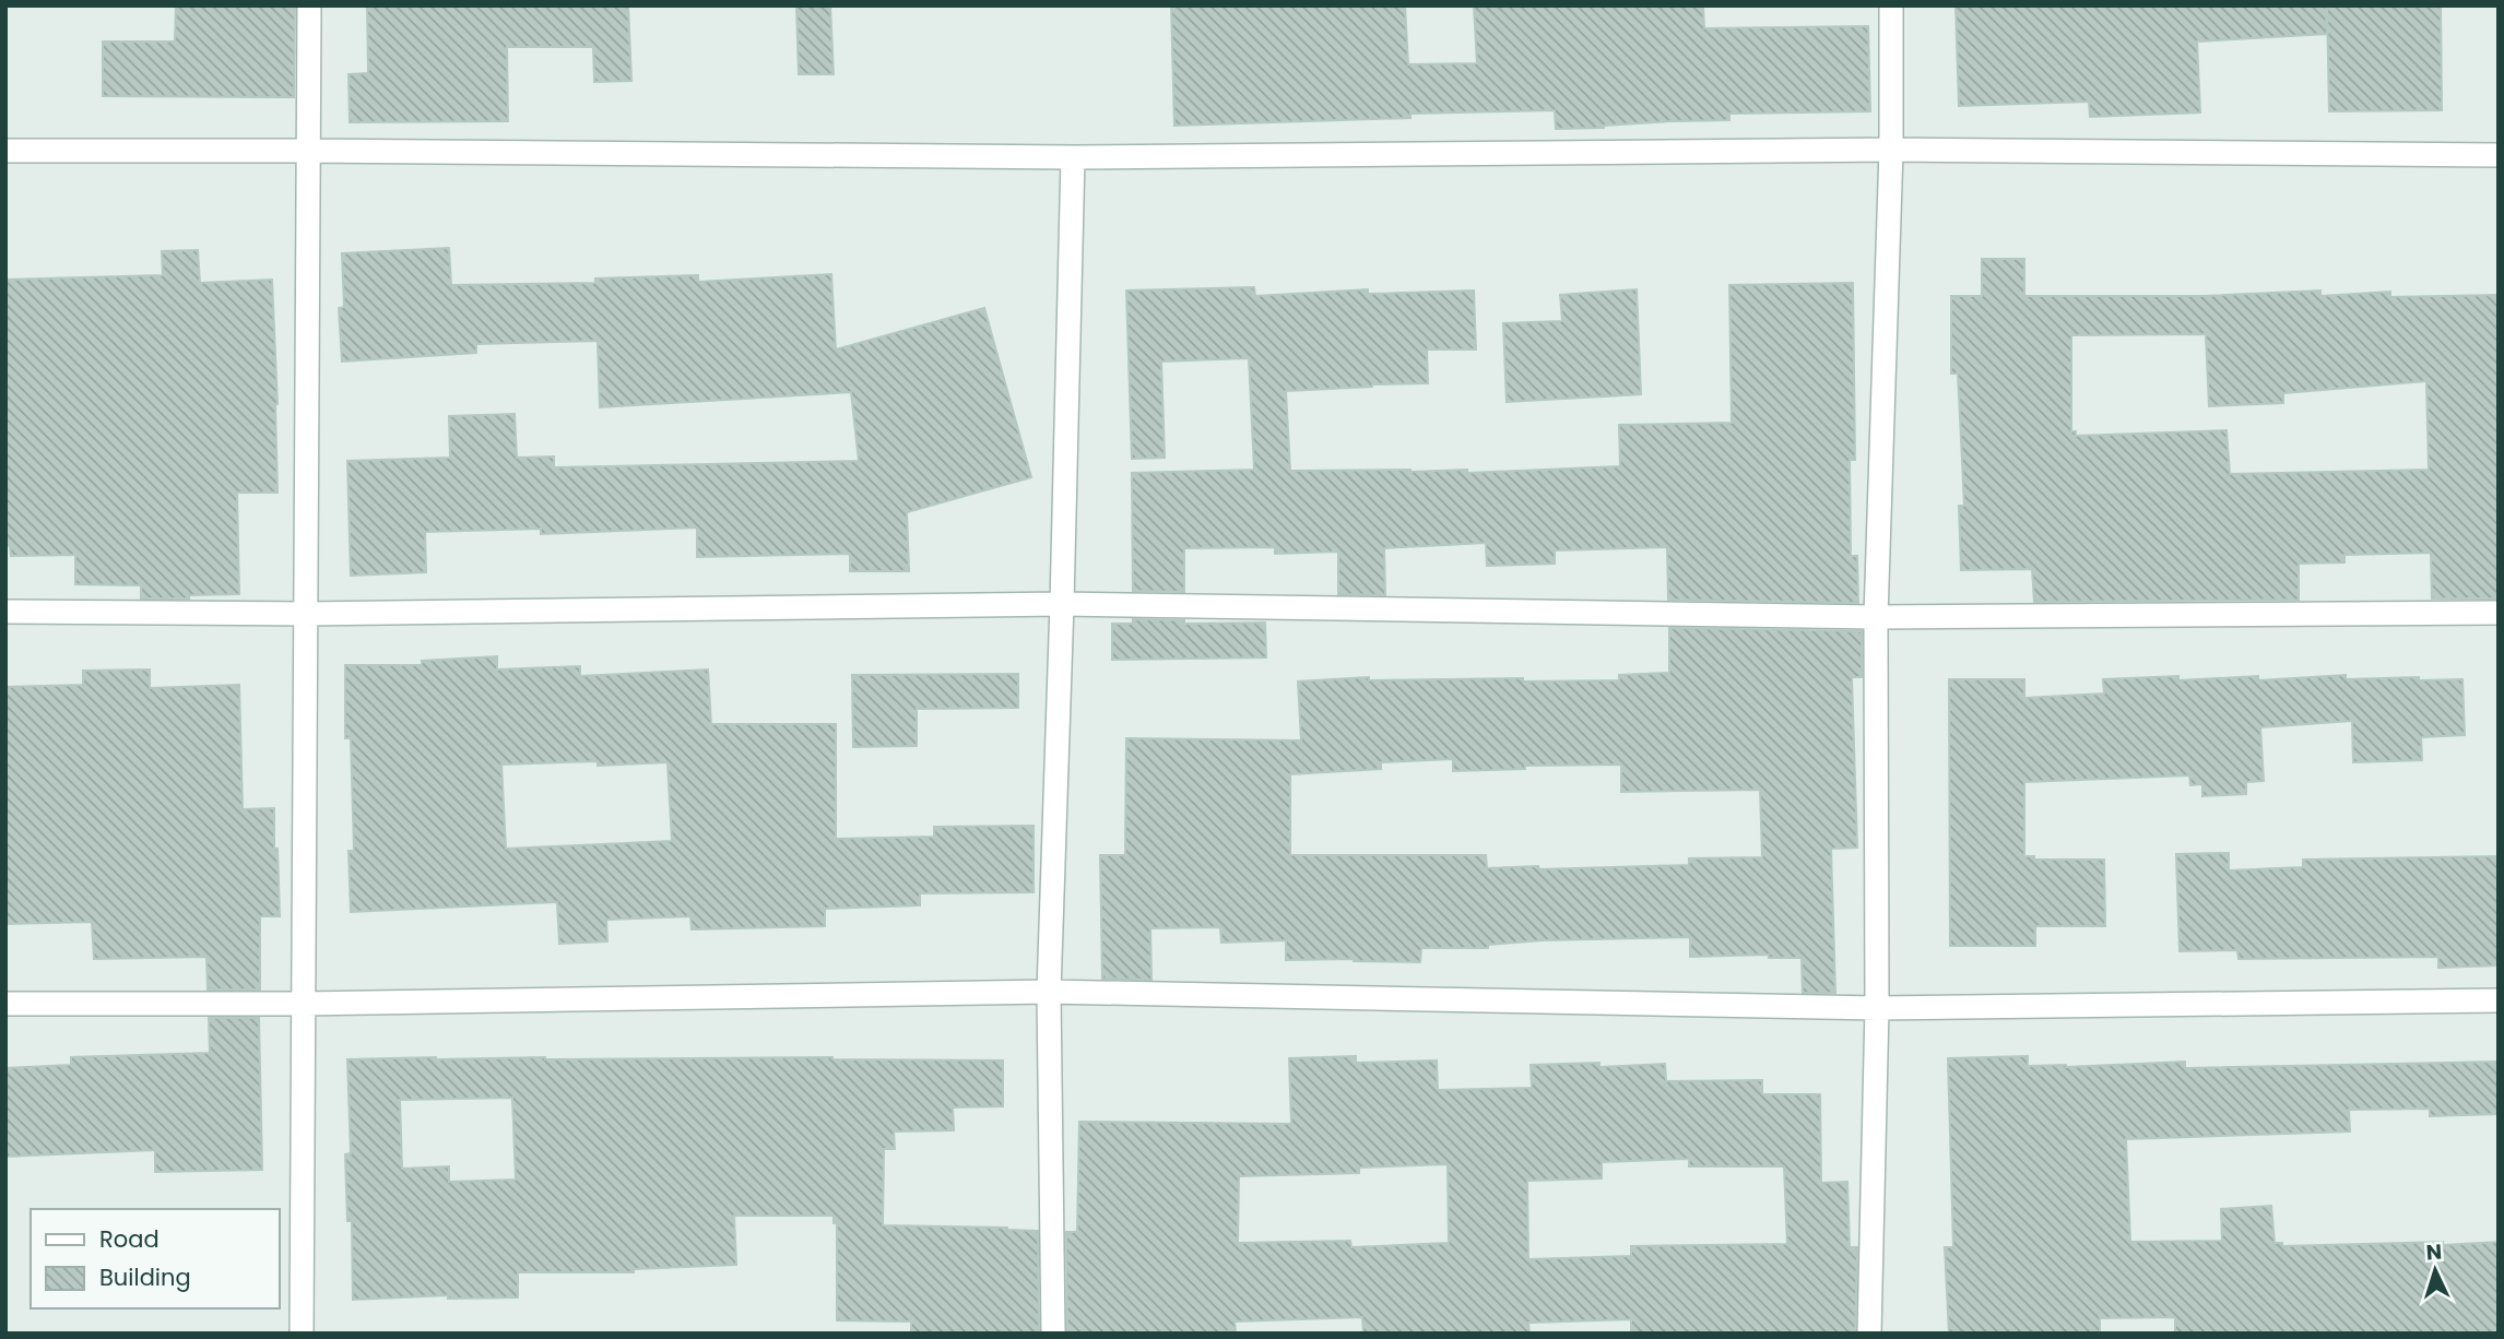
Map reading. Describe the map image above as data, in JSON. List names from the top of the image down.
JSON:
{
  "legend": ["Road", "Building"],
  "north": "top"
}
